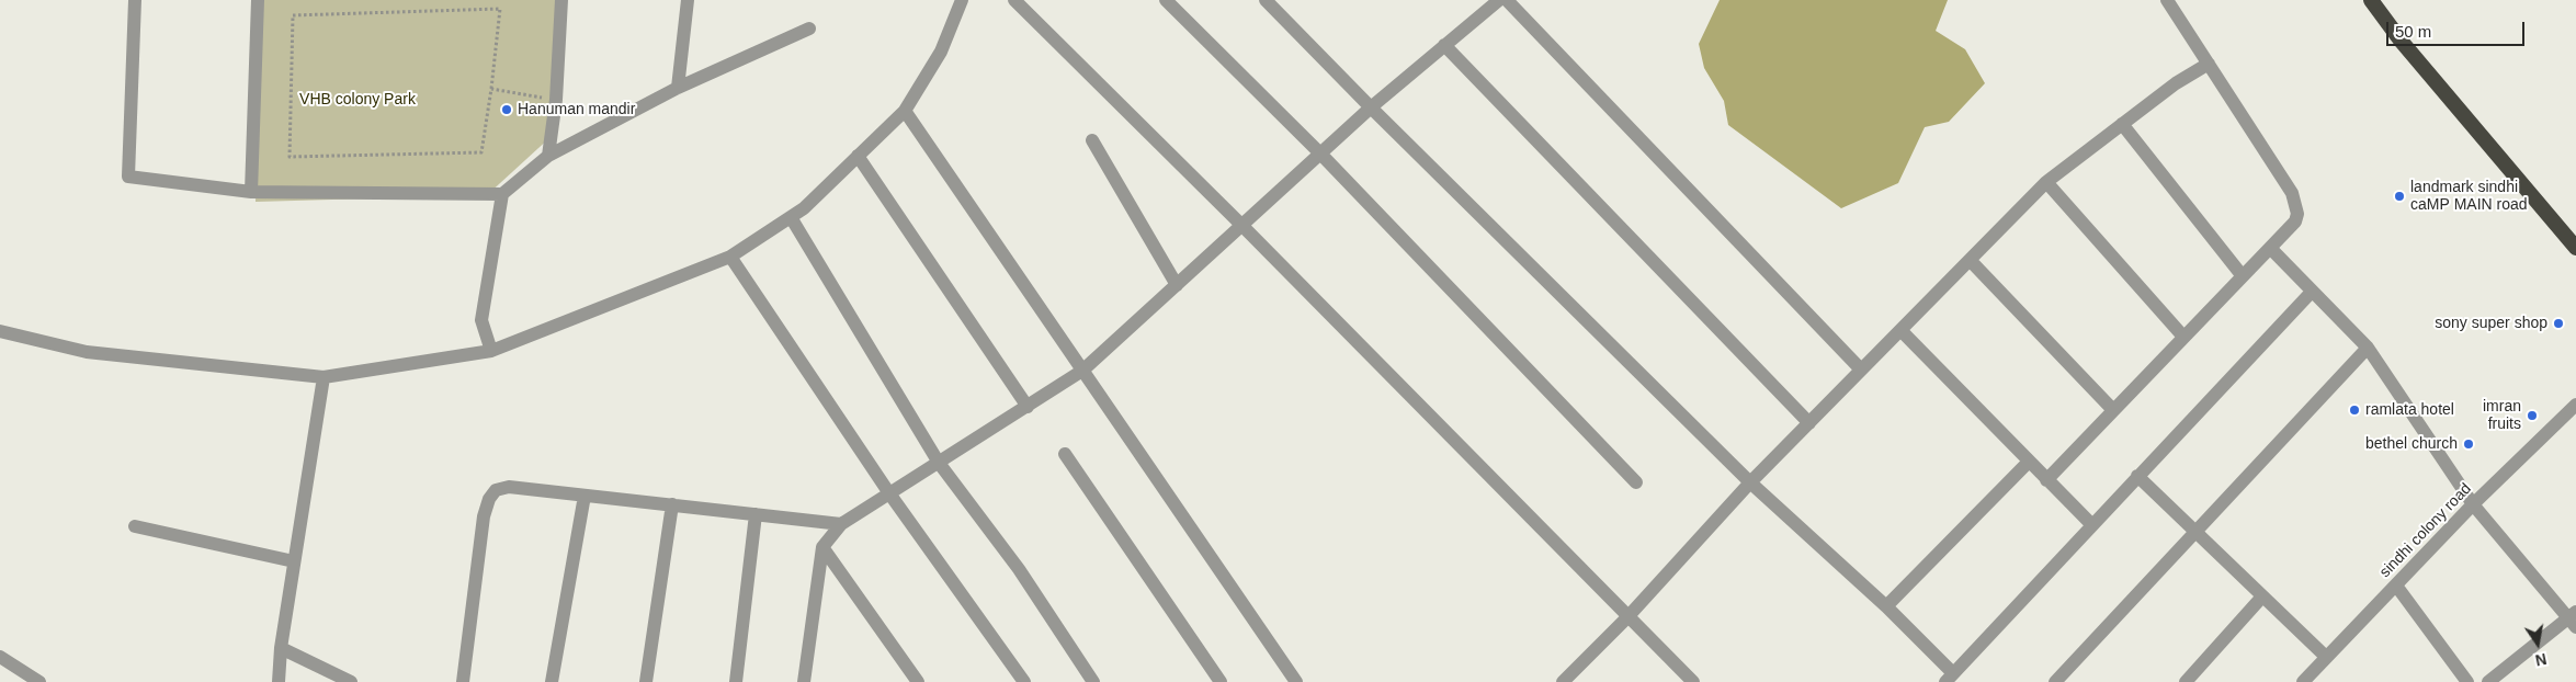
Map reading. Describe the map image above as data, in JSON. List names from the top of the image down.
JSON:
{
  "streets": {
    "street": ["sindhi colony road"]
  },
  "parks": ["VHB colony Park"],
  "places": [
    "Hanuman mandir",
    "landmark sindhi caMP MAIN road",
    "sony super shop",
    "ramlata hotel",
    "imran fruits",
    "bethel church"
  ],
  "scale_bar": "50 m",
  "north": "bottom"
}
